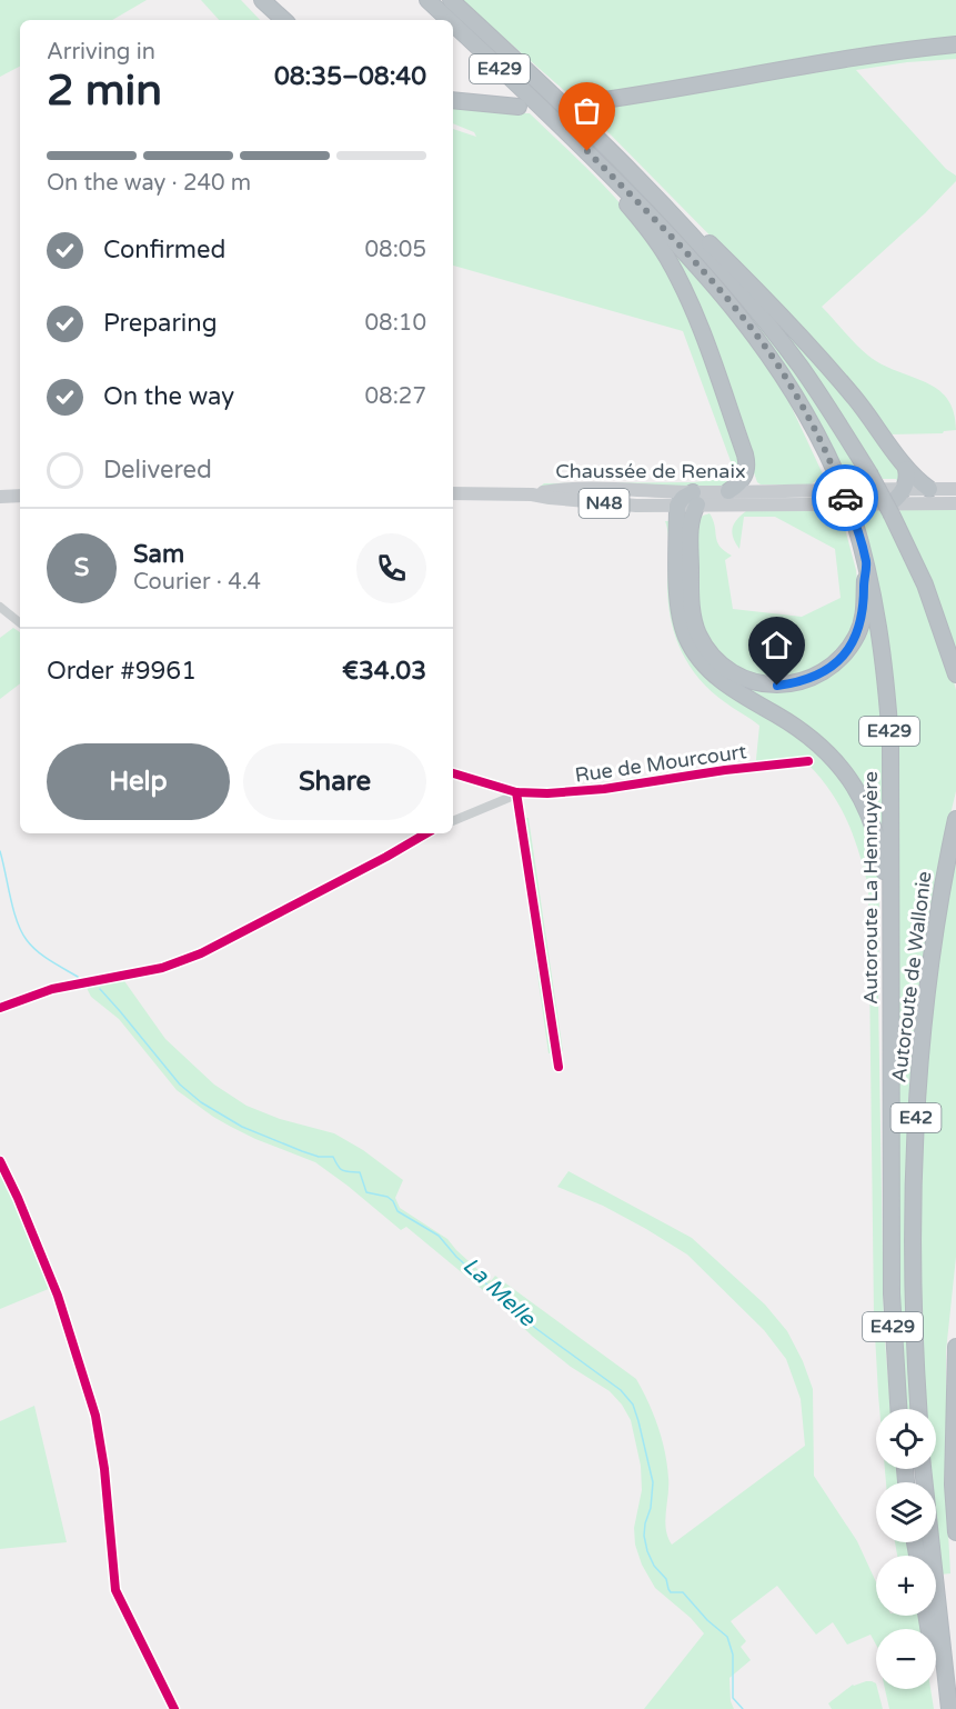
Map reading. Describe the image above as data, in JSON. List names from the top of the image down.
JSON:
{
  "streets": {
    "highway": [
      "E429",
      "Autoroute La Hennuyère",
      "Autoroute de Wallonie",
      "E42"
    ],
    "main road": ["Chaussée de Renaix", "N48"],
    "street": ["Rue de Mourcourt"]
  },
  "crossings": [
    ["E429", "Chaussée de Renaix"],
    ["Chaussée de Renaix", "N48"]
  ],
  "water": ["La Melle"],
  "page": {
    "heading": ["2 min", "Arriving in", "08:35–08:40"],
    "panel": [
      "Sam",
      "Courier · 4.4",
      "Order #9961",
      "€34.03"
    ],
    "bar": "On the way · 240 m",
    "list": [
      ["Confirmed", "08:05"],
      ["Preparing", "08:10"],
      ["On the way", "08:27"],
      "Delivered"
    ],
    "round": "S",
    "buttons": ["Help", "Share"],
    "map_buttons": ["+", "−"]
  }
}
